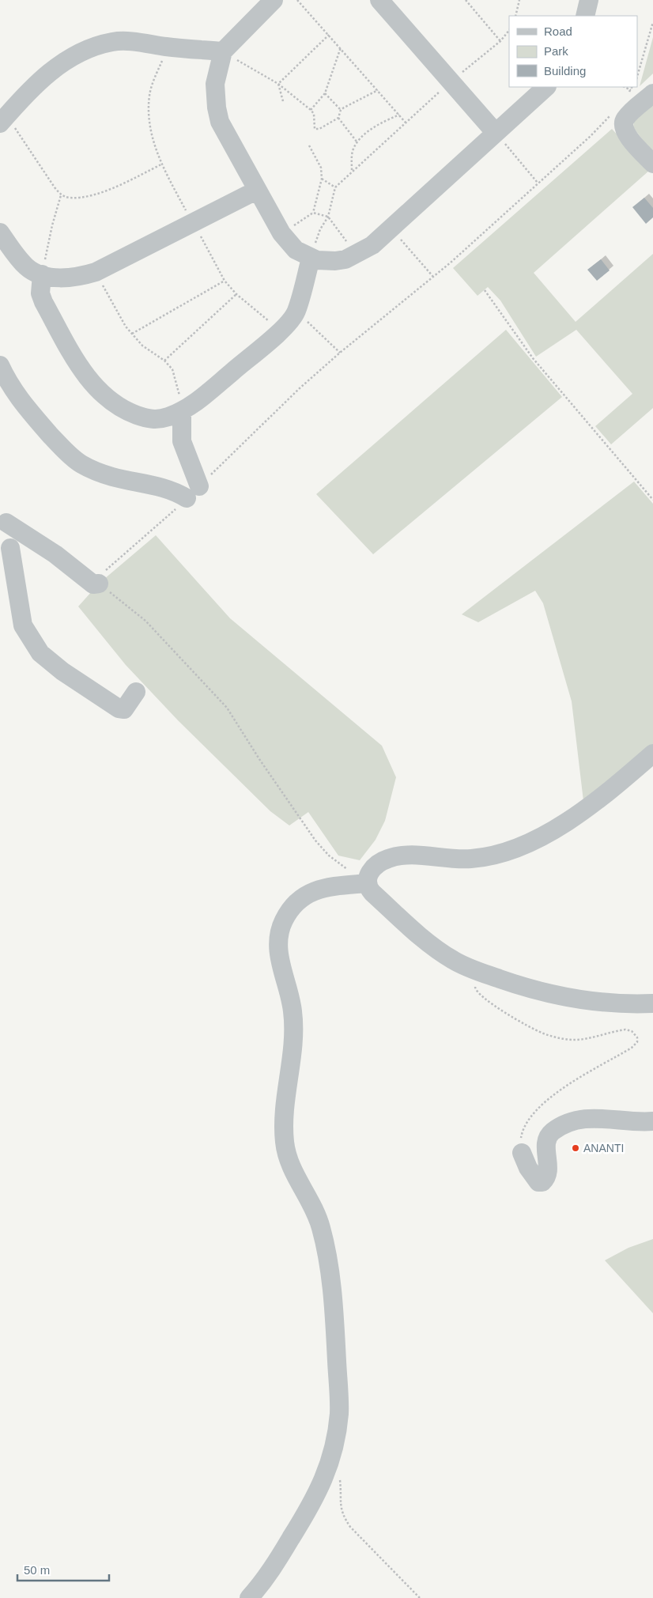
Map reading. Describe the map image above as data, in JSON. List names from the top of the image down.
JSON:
{
  "places": ["ΑΝΑΝΤΙ"],
  "legend": ["Road", "Park", "Building"],
  "scale_bar": "50 m"
}
